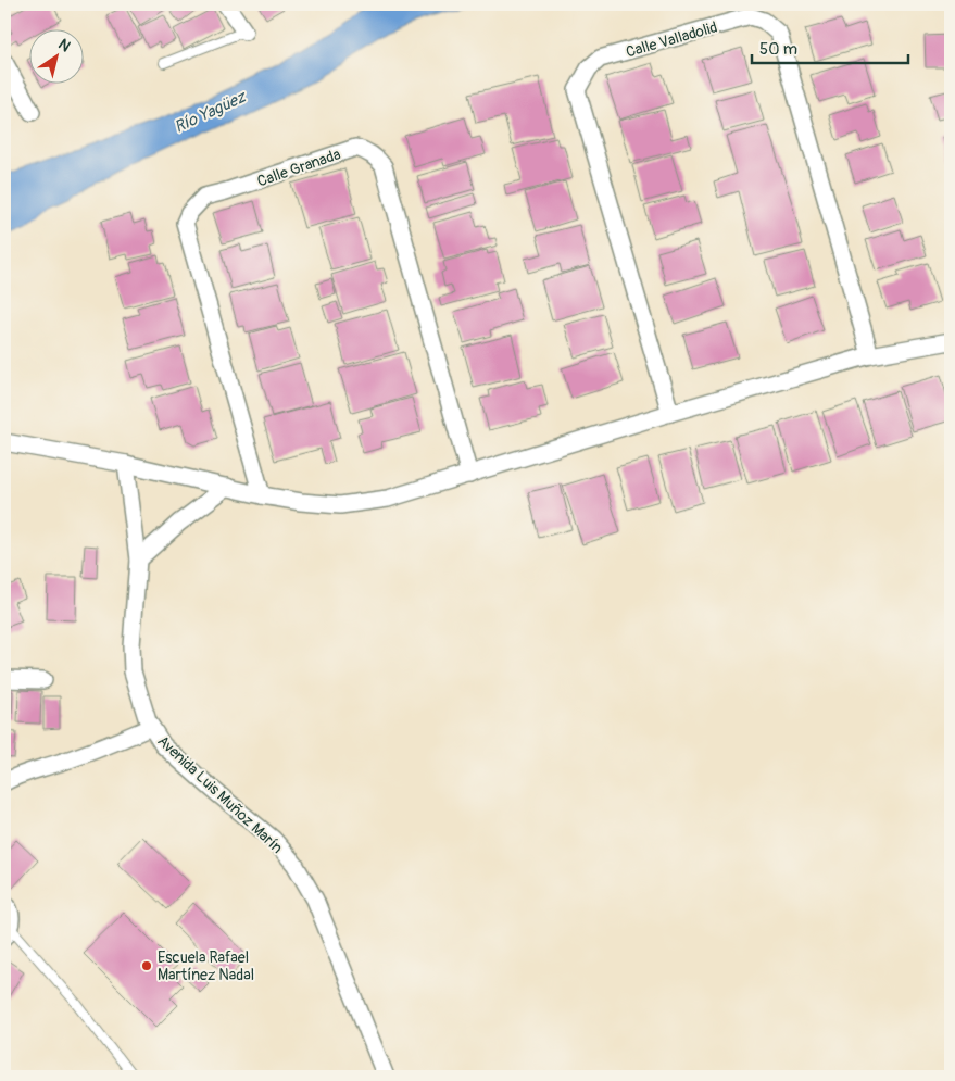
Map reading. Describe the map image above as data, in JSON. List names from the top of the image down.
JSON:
{
  "streets": {
    "street": ["Calle Valladolid", "Calle Granada", "Avenida Luis Muñoz Marín"]
  },
  "water": ["Río Yagüez"],
  "places": ["Escuela Rafael Martínez Nadal"],
  "scale_bar": "50 m",
  "north": "top right"
}
